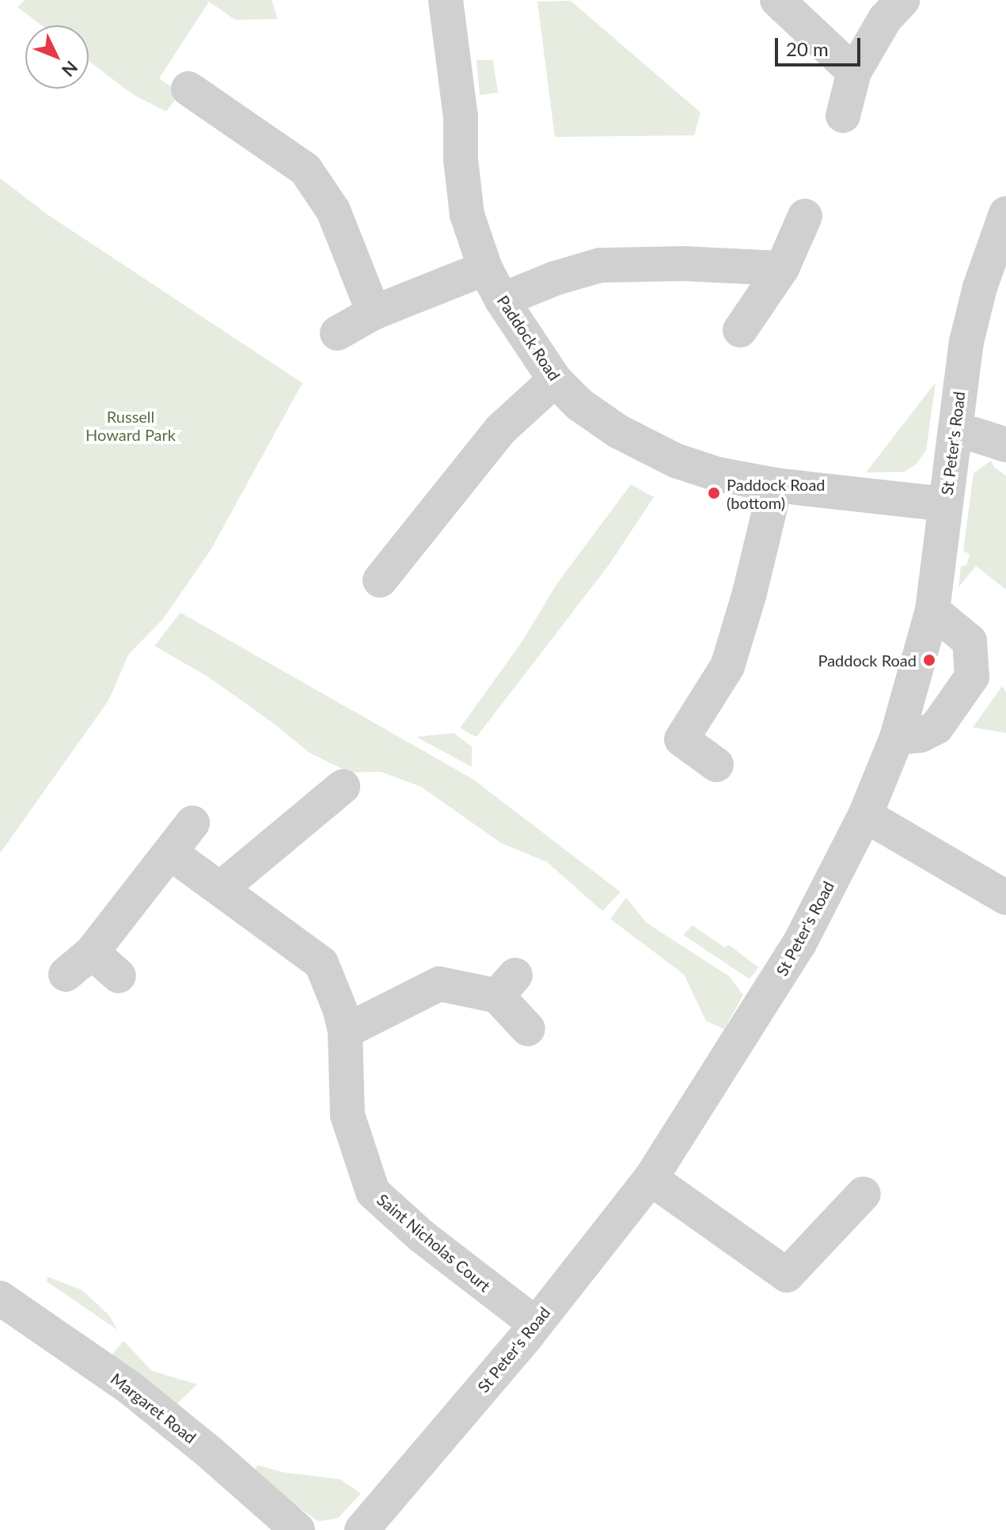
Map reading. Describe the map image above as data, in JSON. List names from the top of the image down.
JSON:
{
  "streets": {
    "street": [
      "Paddock Road",
      "St Peter's Road",
      "Saint Nicholas Court",
      "Margaret Road"
    ]
  },
  "crossings": [
    ["Paddock Road", "St Peter's Road"],
    ["St Peter's Road", "Saint Nicholas Court"]
  ],
  "parks": ["Russell Howard Park"],
  "places": ["Paddock Road (bottom)", "Paddock Road"],
  "scale_bar": "20 m",
  "north": "bottom right"
}
